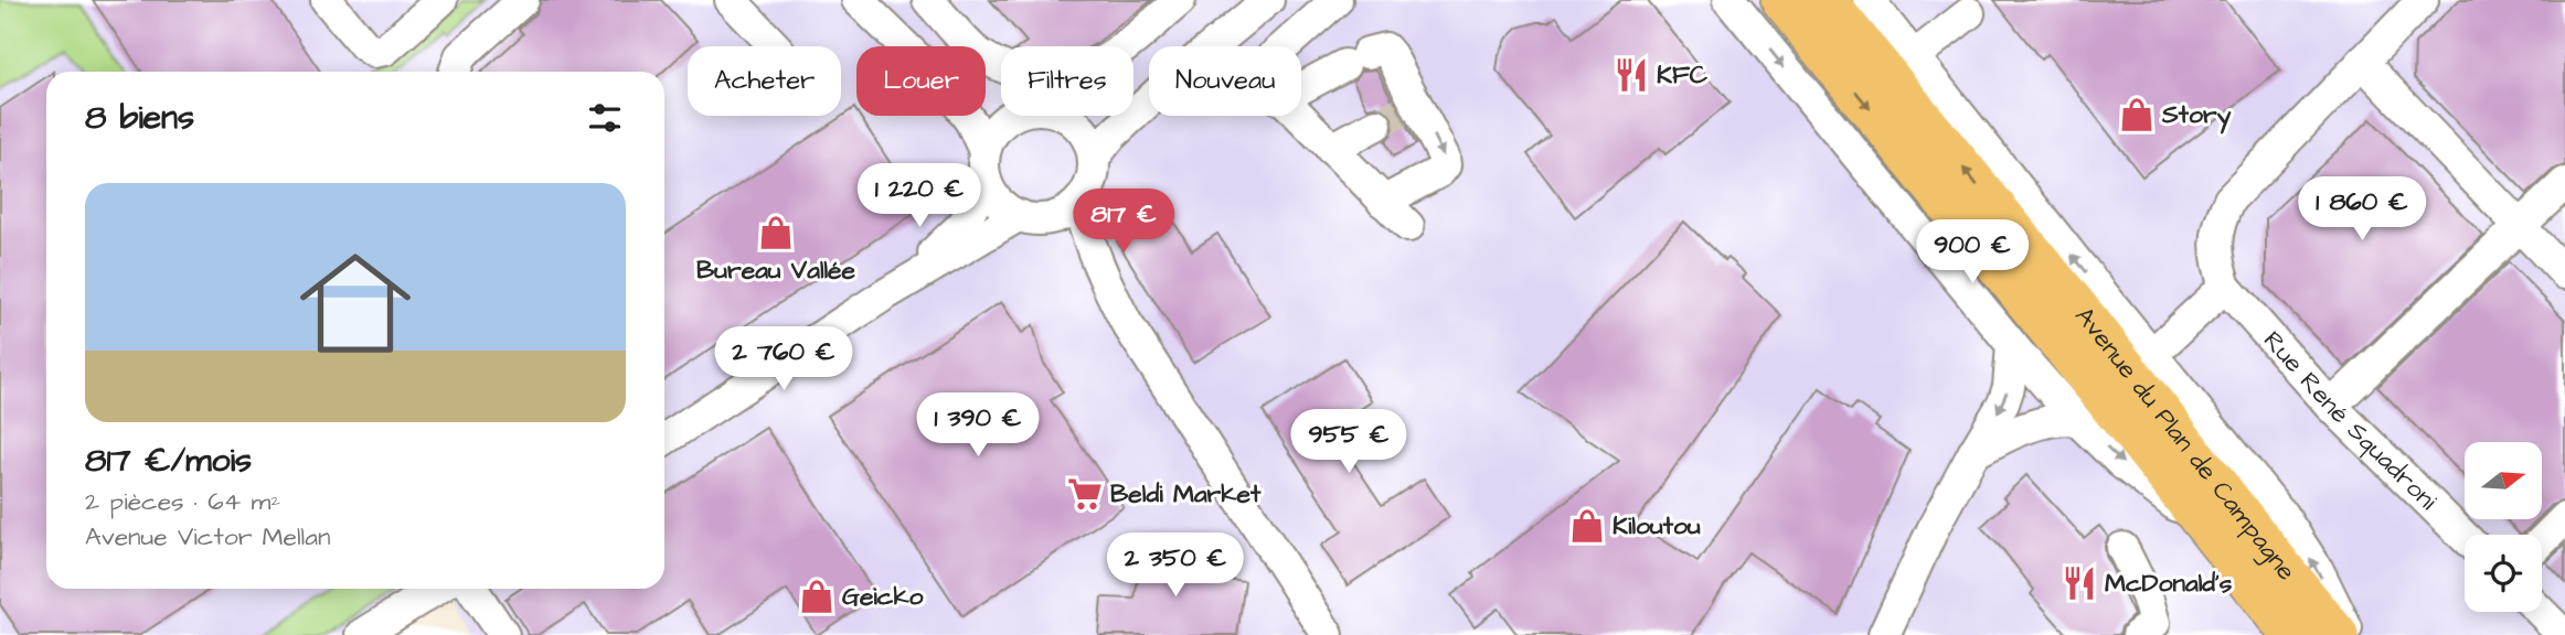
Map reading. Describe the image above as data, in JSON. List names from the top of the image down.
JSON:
{
  "streets": {
    "main road": ["Avenue du Plan de Campagne"],
    "street": ["Rue René Squadroni"]
  },
  "places": {
    "restaurant": ["KFC", "McDonald's"],
    "shop": [
      "Story",
      "Bureau Vallée",
      "Kiloutou",
      "Geicko"
    ],
    "supermarket": ["Beldi Market"]
  },
  "north": "right",
  "page": {
    "chip": [
      "Acheter",
      "Louer",
      "Filtres",
      "Nouveau"
    ],
    "heading": "8 biens",
    "price": [
      "1 220 €",
      "1 860 €",
      "817 €",
      "900 €",
      "2 760 €",
      "1 390 €",
      "955 €",
      "2 350 €"
    ],
    "list": [
      {
        "name": "817 €/mois",
        "note": "2 pièces · 64 m² · Avenue Victor Mellan"
      }
    ]
  }
}
